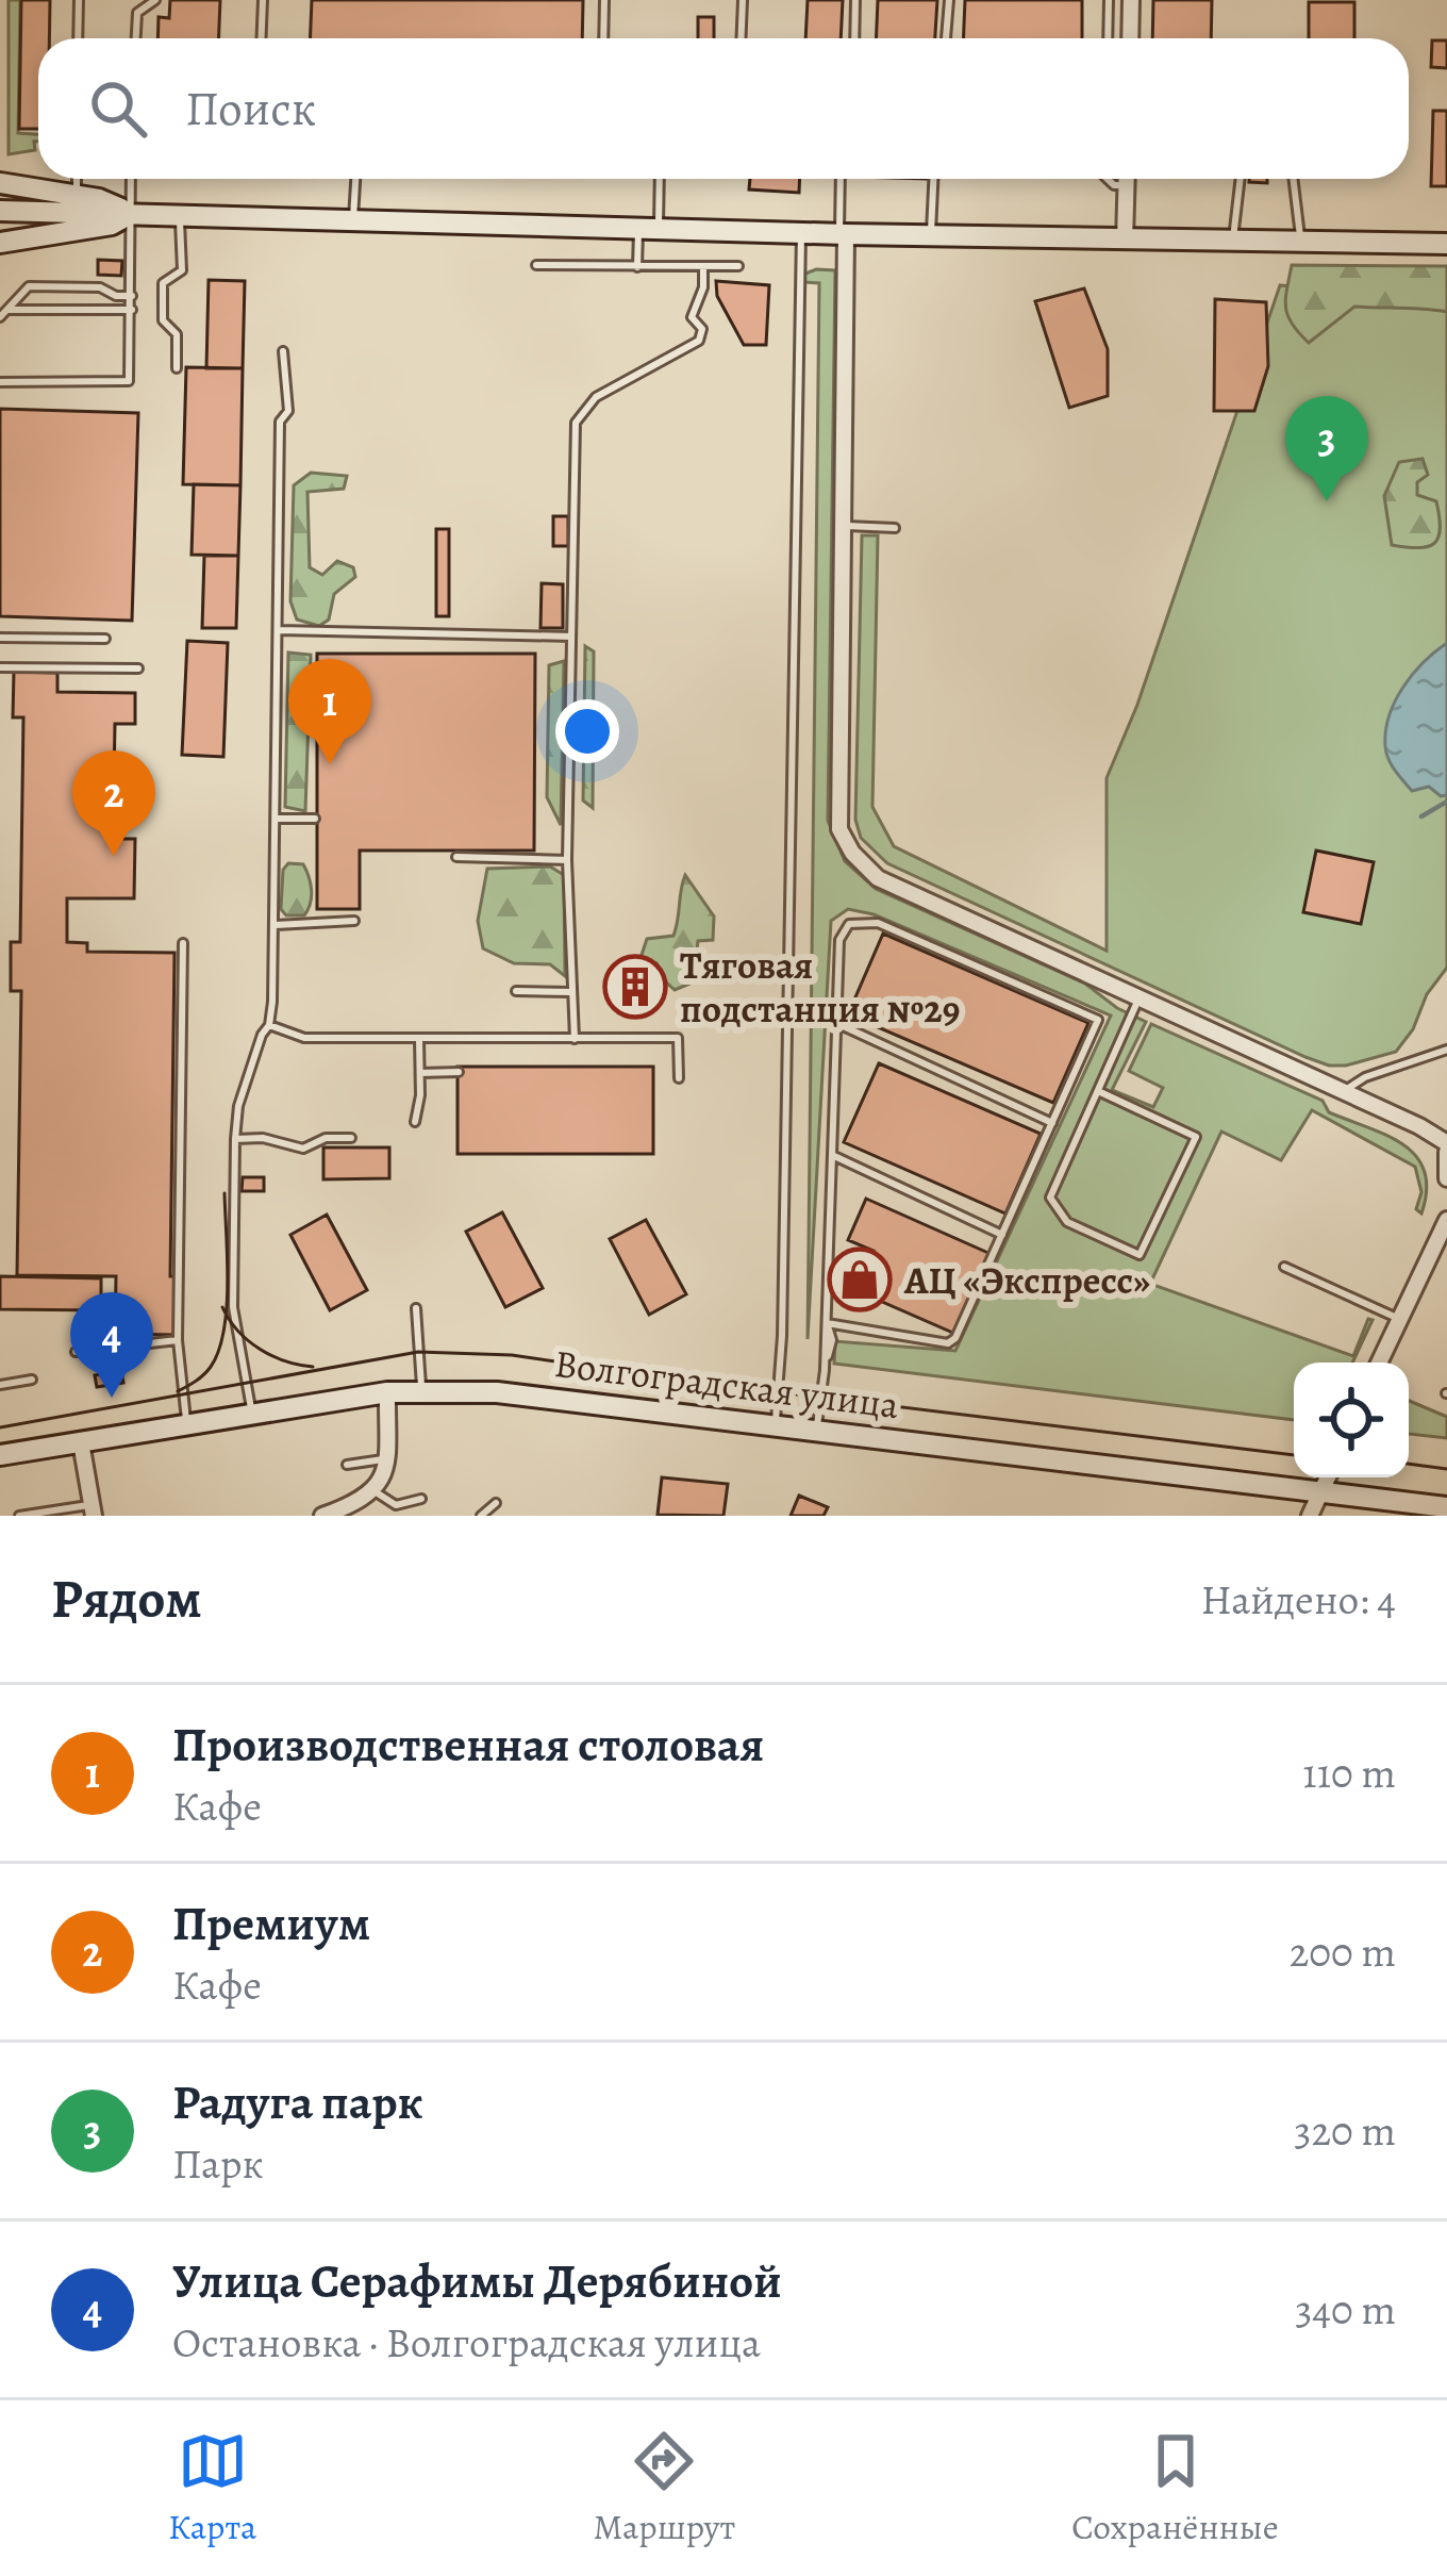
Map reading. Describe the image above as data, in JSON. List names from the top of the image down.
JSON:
{
  "streets": {
    "street": ["Волгоградская улица"]
  },
  "places": {
    "building": ["Тяговая подстанция №29"],
    "shop": ["АЦ «Экспресс»"]
  },
  "page": {
    "search": "Поиск",
    "pins": [
      "3",
      "1",
      "2",
      "4"
    ],
    "heading": ["Рядом", "Найдено: 4"],
    "list": [
      {
        "mark": "1",
        "name": "Производственная столовая",
        "note": "Кафе",
        "value": "110 m"
      },
      {
        "mark": "2",
        "name": "Премиум",
        "note": "Кафе",
        "value": "200 m"
      },
      {
        "mark": "3",
        "name": "Радуга парк",
        "note": "Парк",
        "value": "320 m"
      },
      {
        "mark": "4",
        "name": "Улица Серафимы Дерябиной",
        "note": "Остановка · Волгоградская улица",
        "value": "340 m"
      }
    ],
    "nav": ["Карта", "Маршрут", "Сохранённые"]
  }
}
